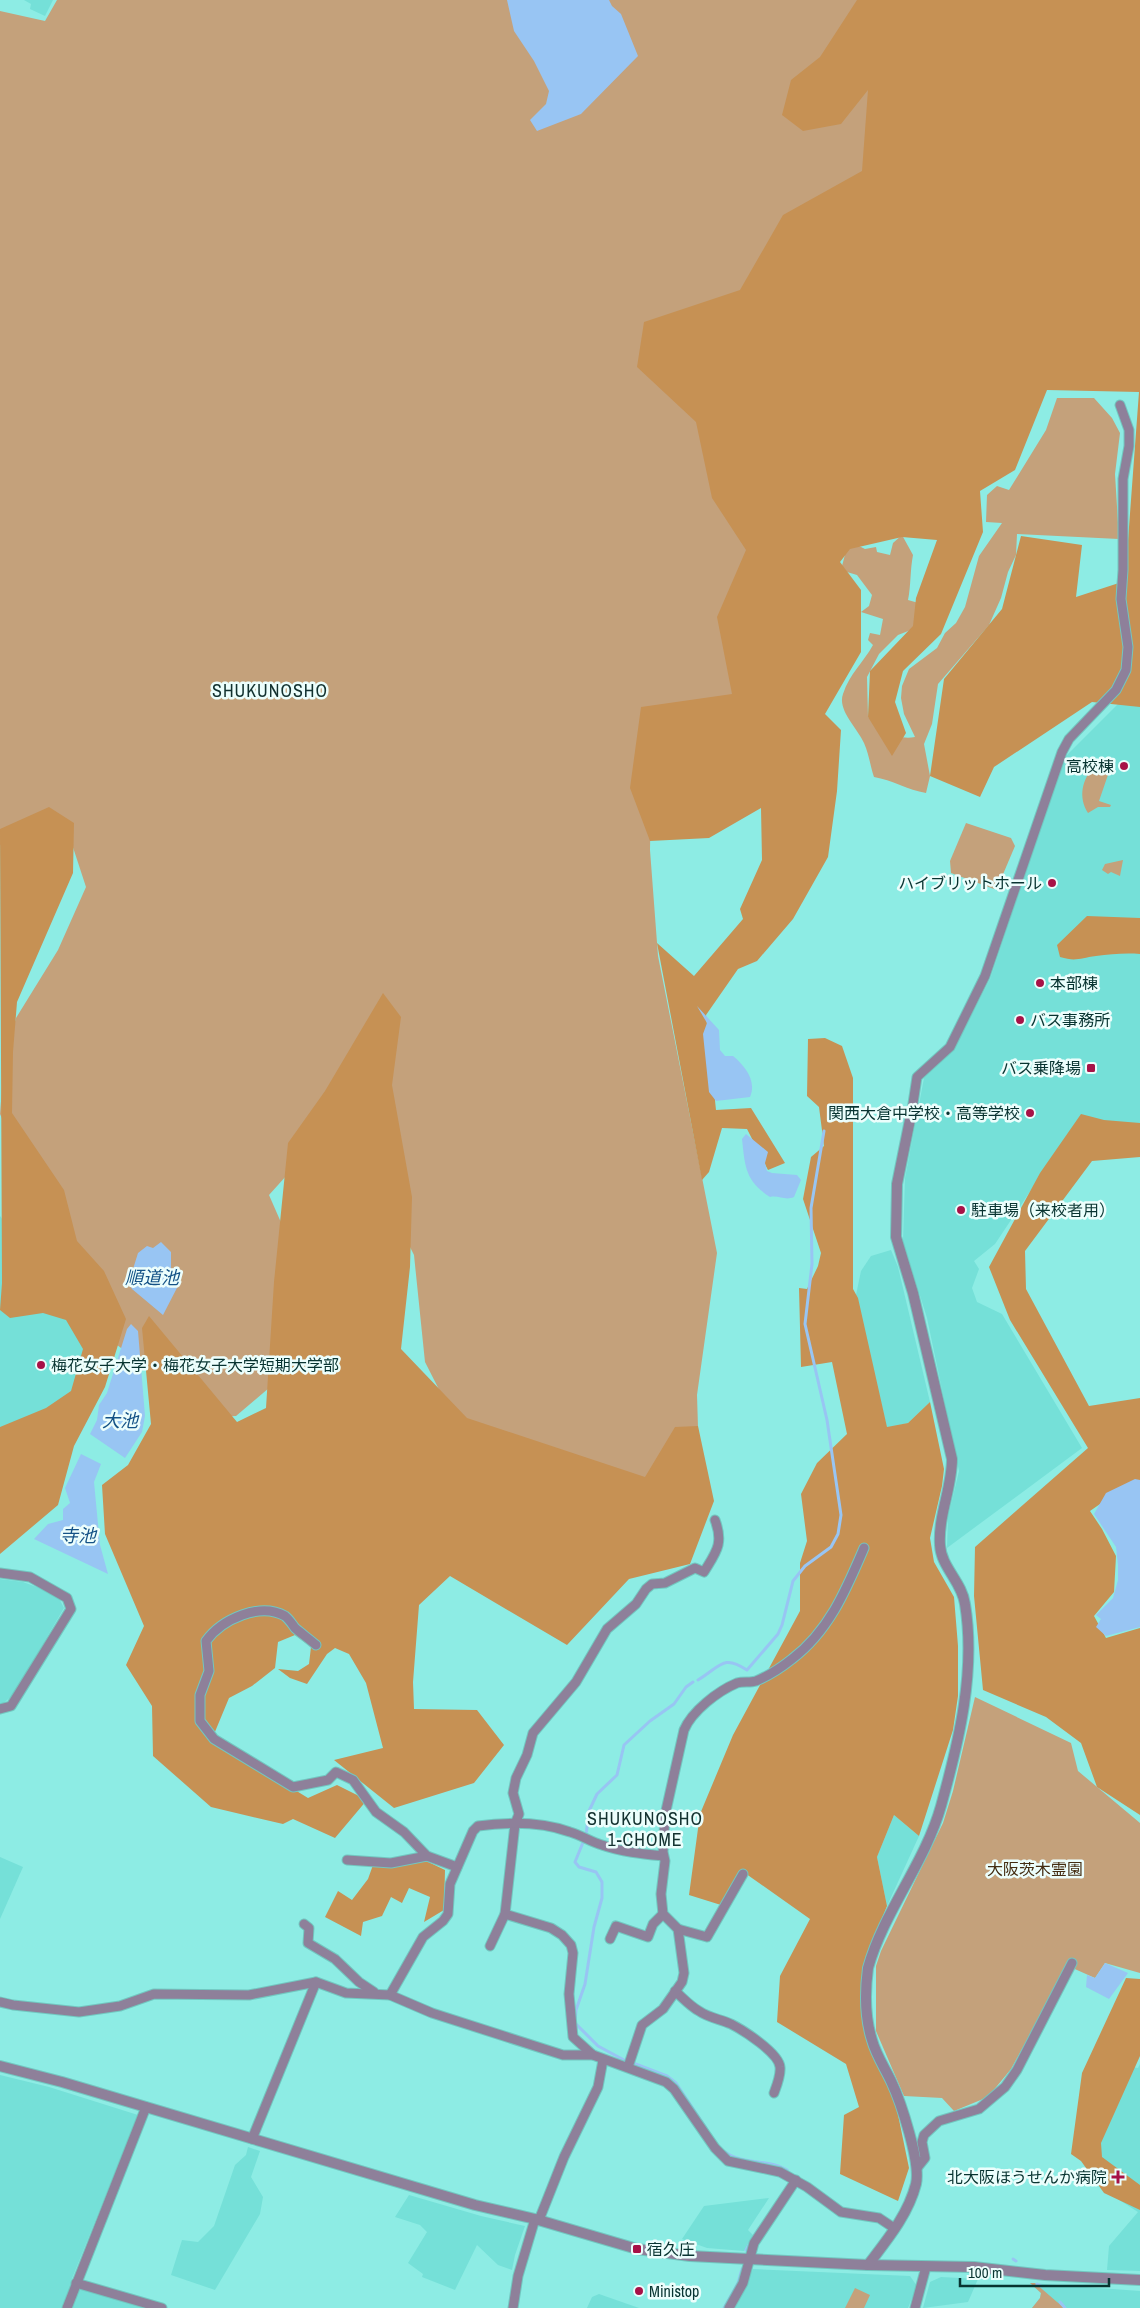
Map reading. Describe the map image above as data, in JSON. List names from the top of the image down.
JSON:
{
  "districts": ["SHUKUNOSHO", "SHUKUNOSHO 1-CHOME"],
  "water": ["順道池", "大池", "寺池"],
  "parks": ["大阪茨木霊園"],
  "places": {
    "other": [
      "高校棟",
      "ハイブリットホール",
      "本部棟",
      "バス事務所",
      "関西大倉中学校・高等学校",
      "駐車場（来校者用）",
      "梅花女子大学・梅花女子大学短期大学部",
      "Ministop"
    ],
    "transit": ["バス乗降場", "宿久庄"],
    "health": ["北大阪ほうせんか病院"]
  },
  "scale_bar": "100 m"
}
